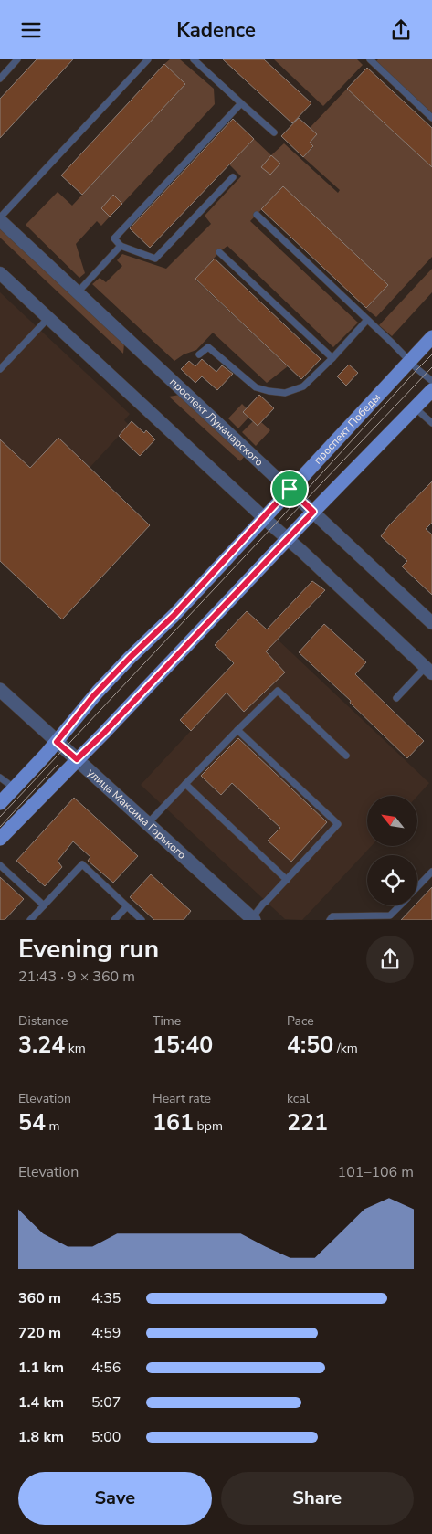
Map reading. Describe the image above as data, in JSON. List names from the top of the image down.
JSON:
{
  "streets": {
    "main road": ["проспект Победы"],
    "street": ["проспект Луначарского", "улица Максима Горького"]
  },
  "crossings": [
    ["проспект Луначарского", "проспект Победы"],
    ["проспект Победы", "улица Максима Горького"]
  ],
  "north": "top left",
  "page": {
    "header": "Kadence",
    "heading": ["Evening run", "21:43 · 9 × 360 m"],
    "stats": [
      ["Distance", "3.24 km"],
      ["Time", "15:40"],
      ["Pace", "4:50 /km"],
      ["Elevation", "54 m"],
      ["Heart rate", "161 bpm"],
      ["kcal", "221"]
    ],
    "chart": ["Elevation", "101–106 m"],
    "list": [
      {
        "name": "360 m",
        "note": "4:35"
      },
      {
        "name": "720 m",
        "note": "4:59"
      },
      {
        "name": "1.1 km",
        "note": "4:56"
      },
      {
        "name": "1.4 km",
        "note": "5:07"
      },
      {
        "name": "1.8 km",
        "note": "5:00"
      }
    ],
    "buttons": ["Save", "Share"]
  }
}
